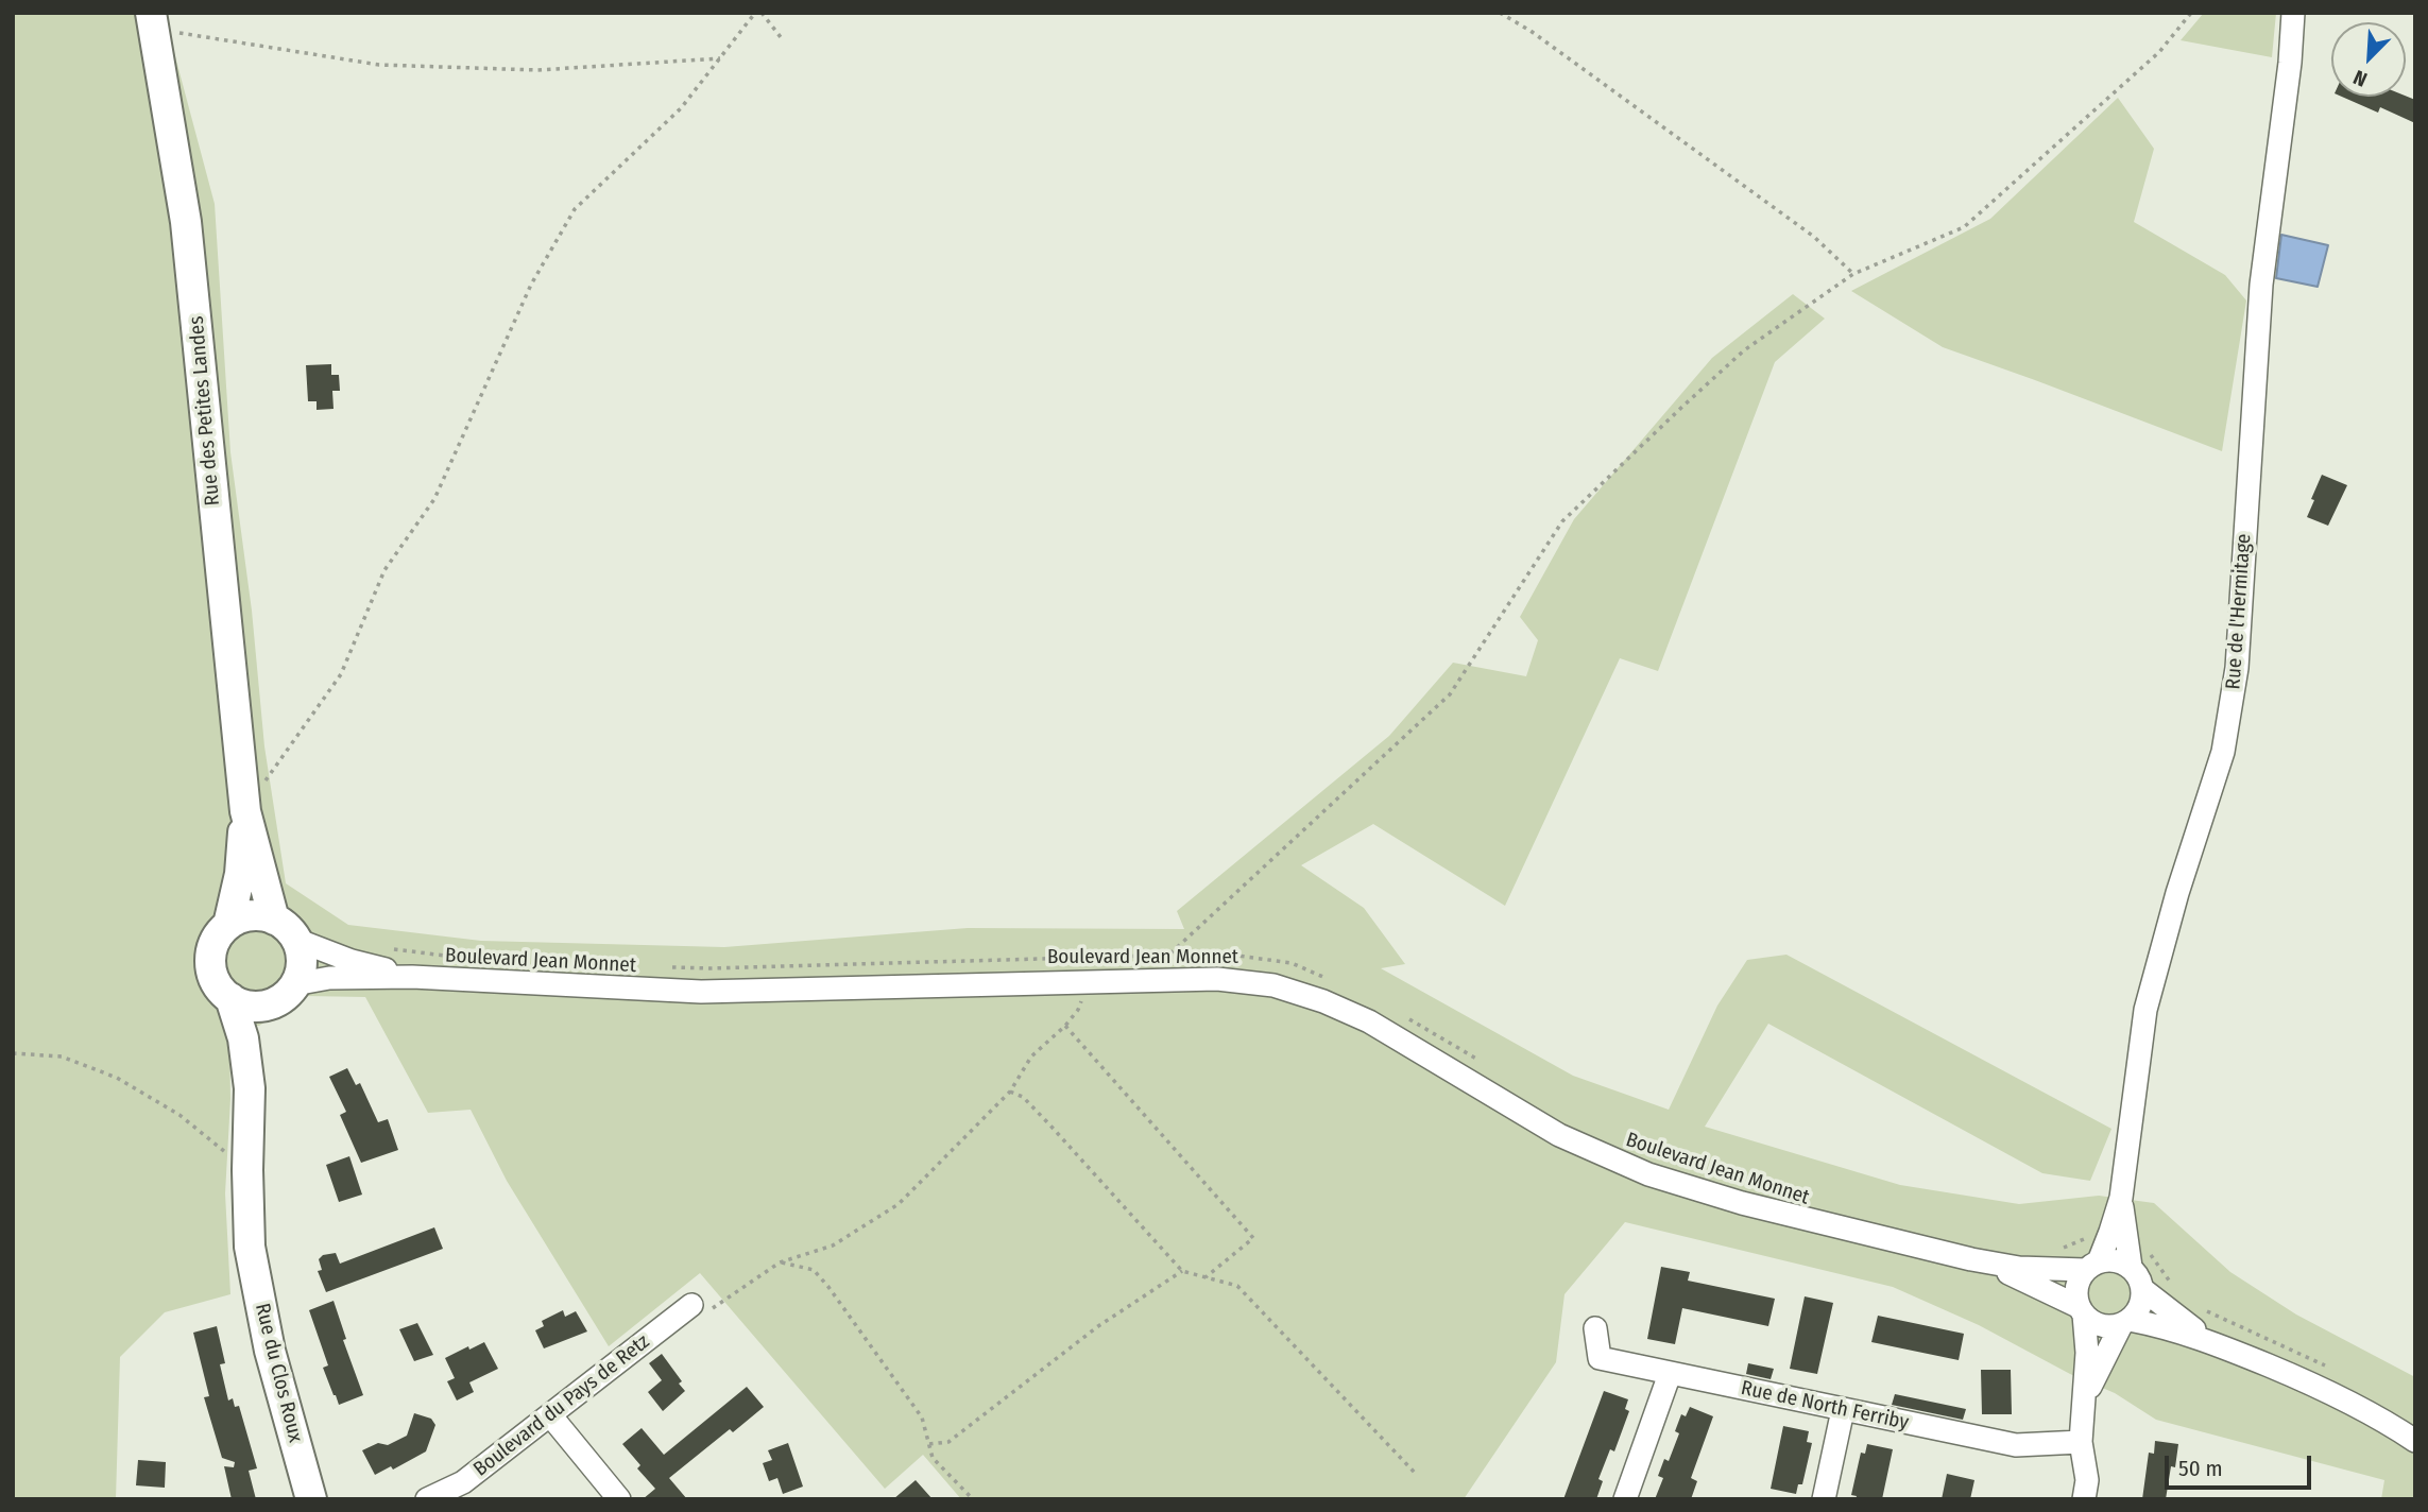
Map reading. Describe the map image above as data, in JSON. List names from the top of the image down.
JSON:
{
  "streets": {
    "main road": ["Rue des Petites Landes", "Rue du Clos Roux"],
    "street": [
      "Rue de l'Hermitage",
      "Boulevard Jean Monnet",
      "Boulevard du Pays de Retz",
      "Rue de North Ferriby"
    ]
  },
  "crossings": [
    ["Rue des Petites Landes", "Boulevard Jean Monnet"],
    ["Rue de l'Hermitage", "Boulevard Jean Monnet"]
  ],
  "scale_bar": "50 m",
  "north": "bottom left"
}
